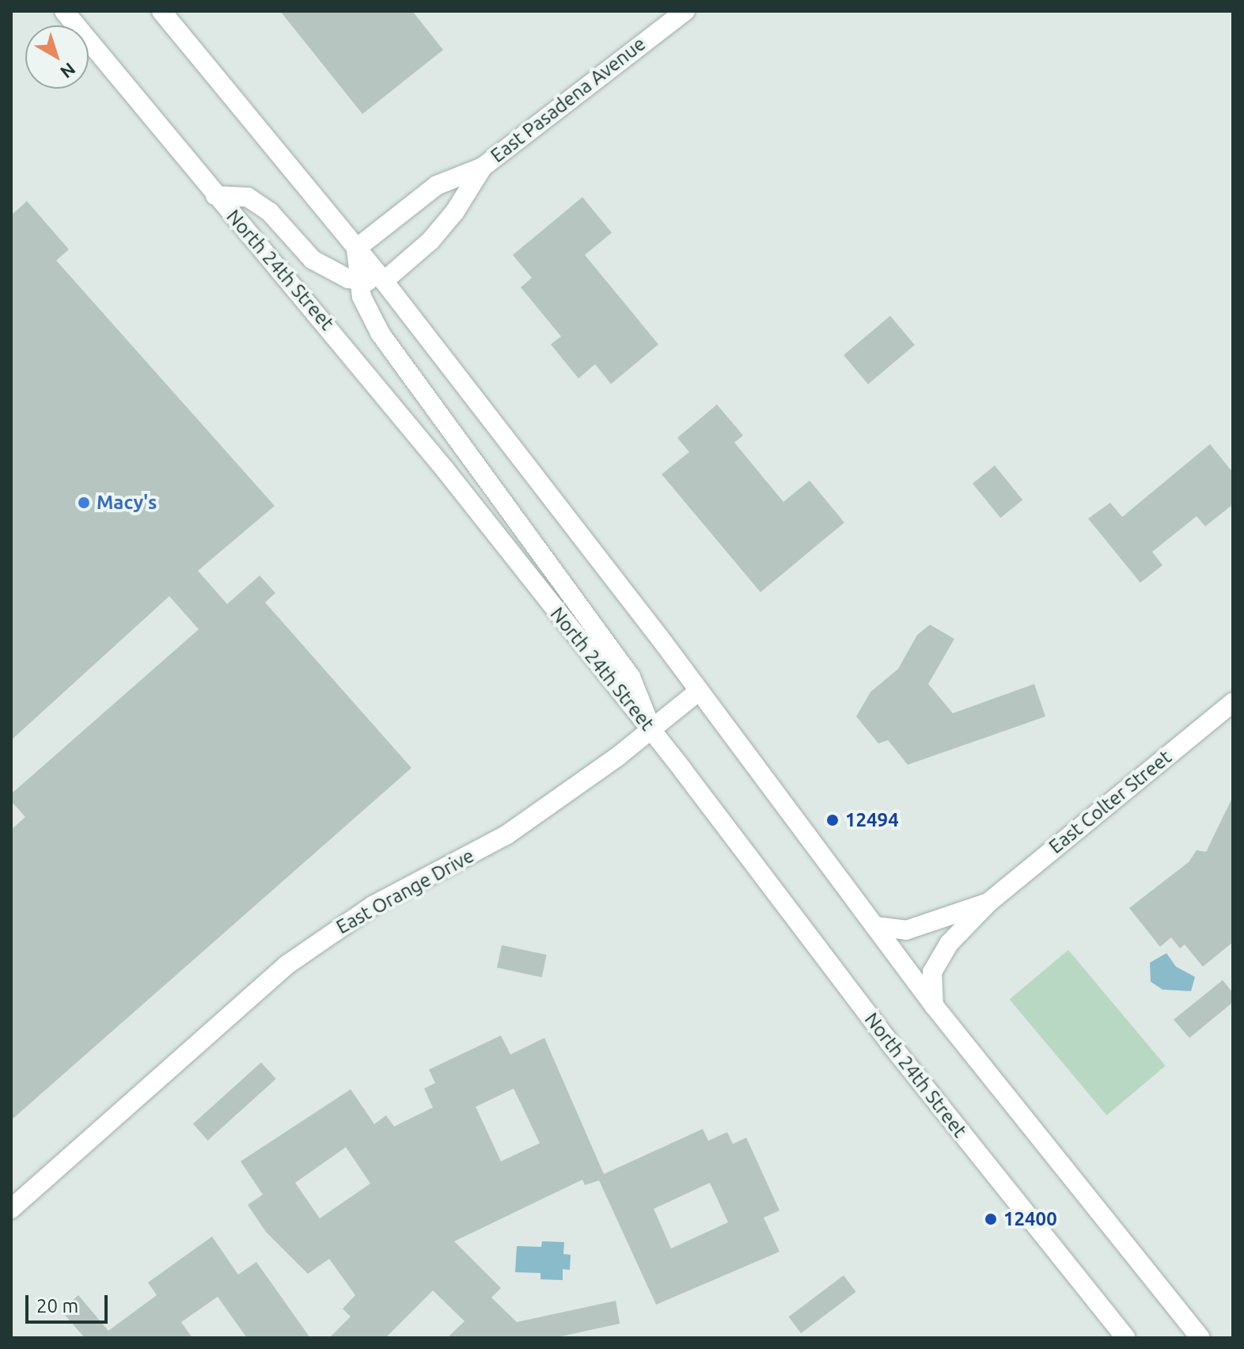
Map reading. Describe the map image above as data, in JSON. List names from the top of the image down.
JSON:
{
  "streets": {
    "main road": [
      "East Pasadena Avenue",
      "North 24th Street",
      "East Colter Street",
      "East Orange Drive"
    ]
  },
  "crossings": [
    ["North 24th Street", "East Orange Drive"]
  ],
  "places": ["Macy's", "12494", "12400"],
  "scale_bar": "20 m",
  "north": "bottom right"
}
